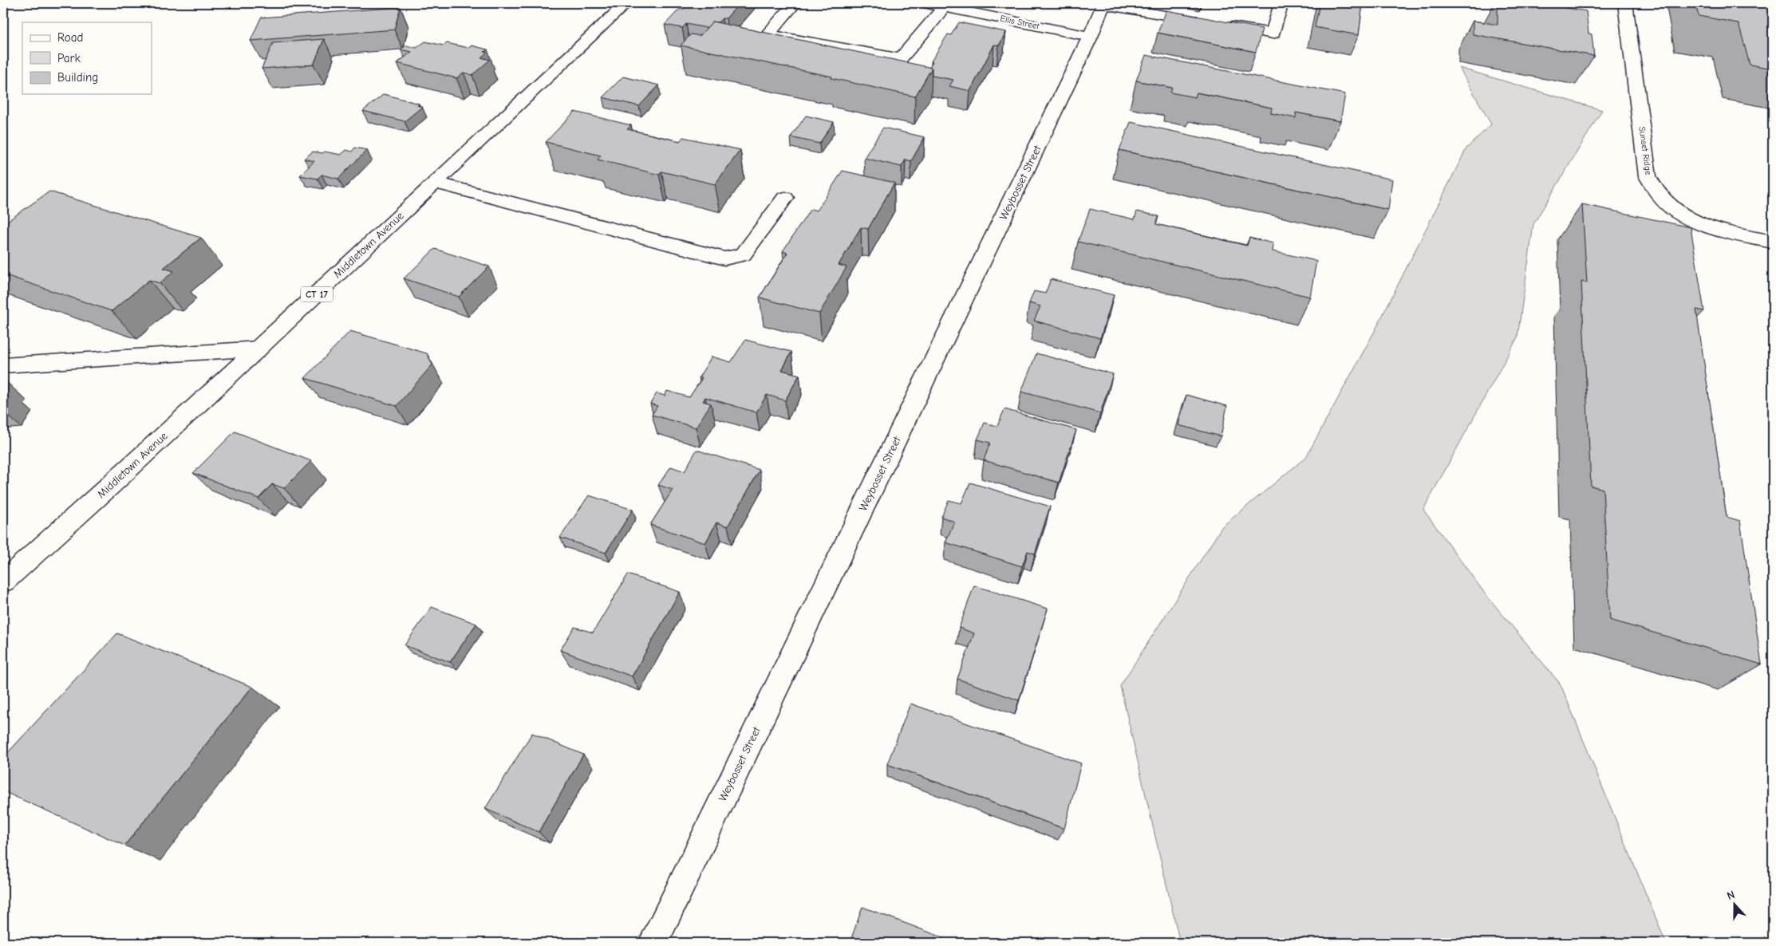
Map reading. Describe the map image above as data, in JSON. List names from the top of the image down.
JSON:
{
  "streets": {
    "street": [
      "Ellis Street",
      "Sunset Ridge",
      "Weybosset Street",
      "Middletown Avenue",
      "CT 17"
    ]
  },
  "crossings": [
    ["Ellis Street", "Weybosset Street"]
  ],
  "legend": ["Road", "Park", "Building"],
  "north": "top"
}
